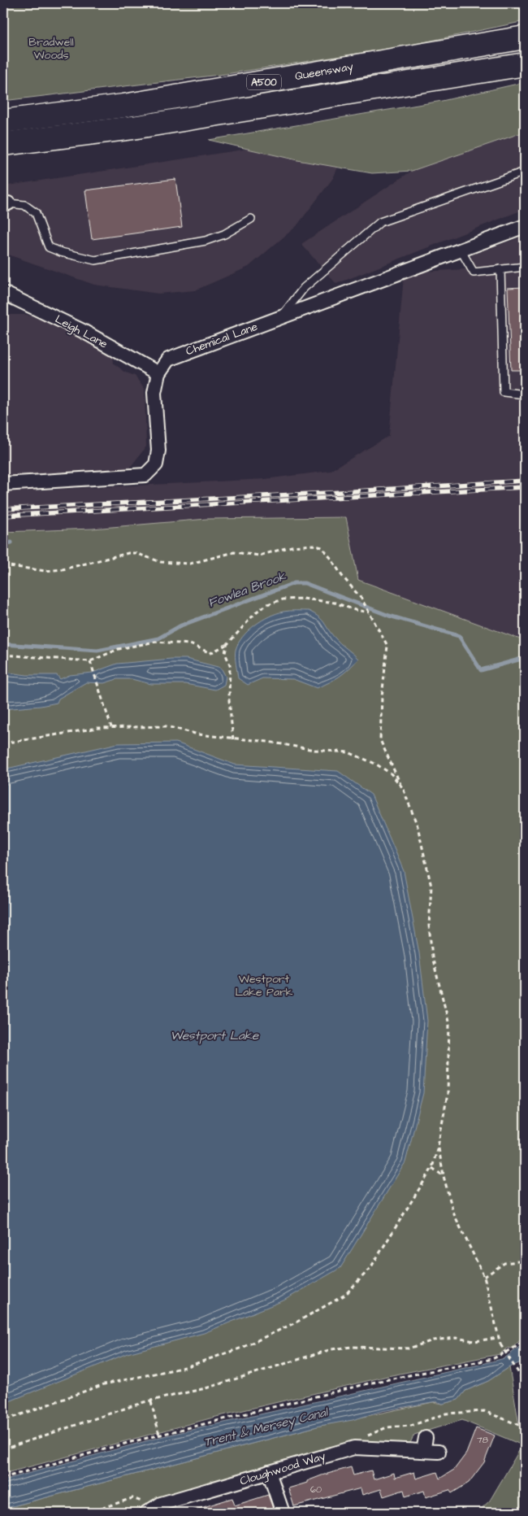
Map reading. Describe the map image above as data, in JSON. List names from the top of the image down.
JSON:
{
  "streets": {
    "highway": ["Queensway", "A500"],
    "street": ["Leigh Lane", "Chemical Lane", "Cloughwood Way"]
  },
  "crossings": [
    ["Leigh Lane", "Chemical Lane"]
  ],
  "water": ["Fowlea Brook", "Westport Lake", "Trent & Mersey Canal"],
  "parks": ["Bradwell Woods", "Westport Lake Park"],
  "house_numbers": ["78", "60"]
}
